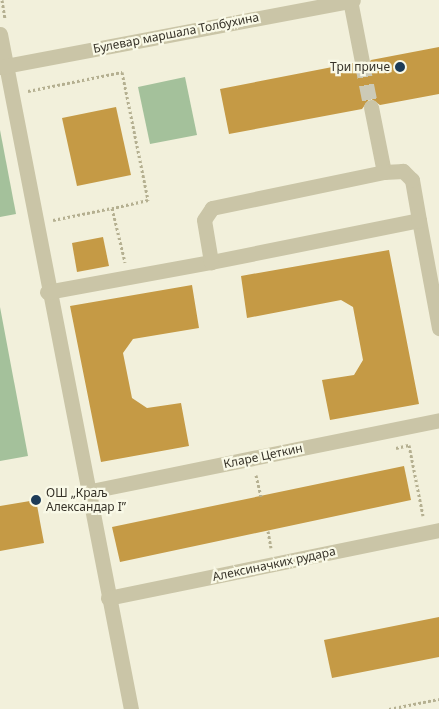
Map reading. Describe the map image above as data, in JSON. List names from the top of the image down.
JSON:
{
  "streets": {
    "street": ["Булевар маршала Толбухина", "Кларе Цеткин", "Алексиначких рудара"]
  },
  "places": ["Три приче", "ОШ „Краљ Александар I”"]
}
